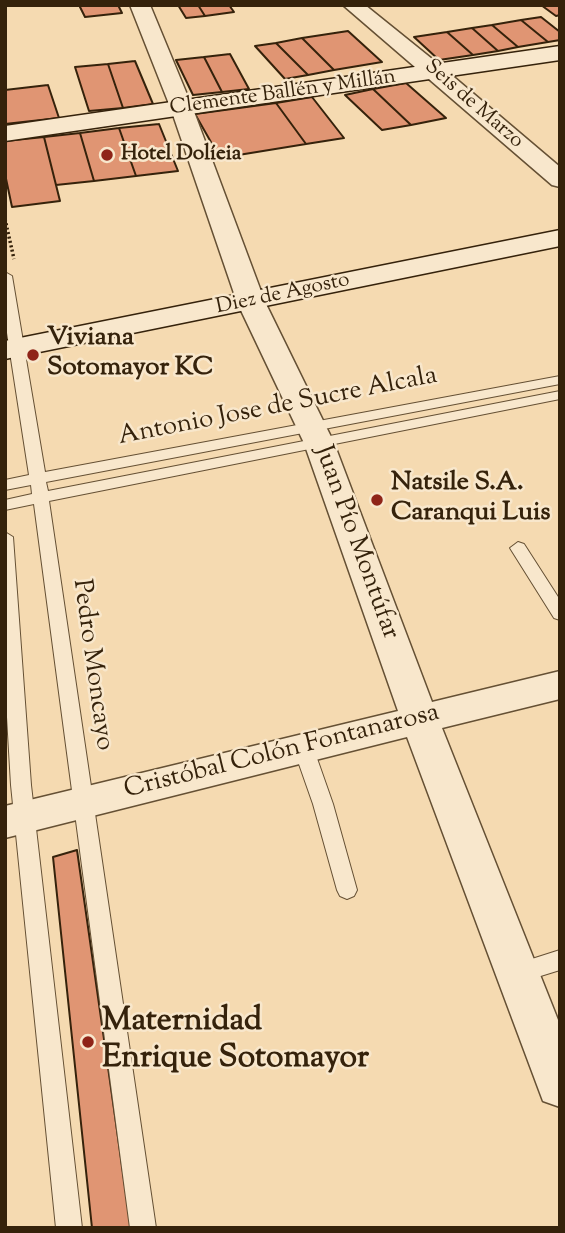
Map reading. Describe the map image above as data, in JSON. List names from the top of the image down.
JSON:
{
  "streets": {
    "street": [
      "Clemente Ballén y Millán",
      "Seis de Marzo",
      "Diez de Agosto",
      "Juan Pío Montúfar",
      "Cristóbal Colón Fontanarosa"
    ],
    "lane": ["Antonio Jose de Sucre Alcala", "Pedro Moncayo"]
  },
  "crossings": [
    ["Clemente Ballén y Millán", "Seis de Marzo"],
    ["Clemente Ballén y Millán", "Juan Pío Montúfar"],
    ["Diez de Agosto", "Juan Pío Montúfar"],
    ["Diez de Agosto", "Pedro Moncayo"],
    ["Antonio Jose de Sucre Alcala", "Juan Pío Montúfar"],
    ["Antonio Jose de Sucre Alcala", "Pedro Moncayo"],
    ["Juan Pío Montúfar", "Cristóbal Colón Fontanarosa"],
    ["Pedro Moncayo", "Cristóbal Colón Fontanarosa"]
  ],
  "places": [
    "Hotel Dolíeia",
    "Viviana Sotomayor KC",
    "Natsile S.A. Caranqui Luis",
    "Maternidad Enrique Sotomayor"
  ]
}
